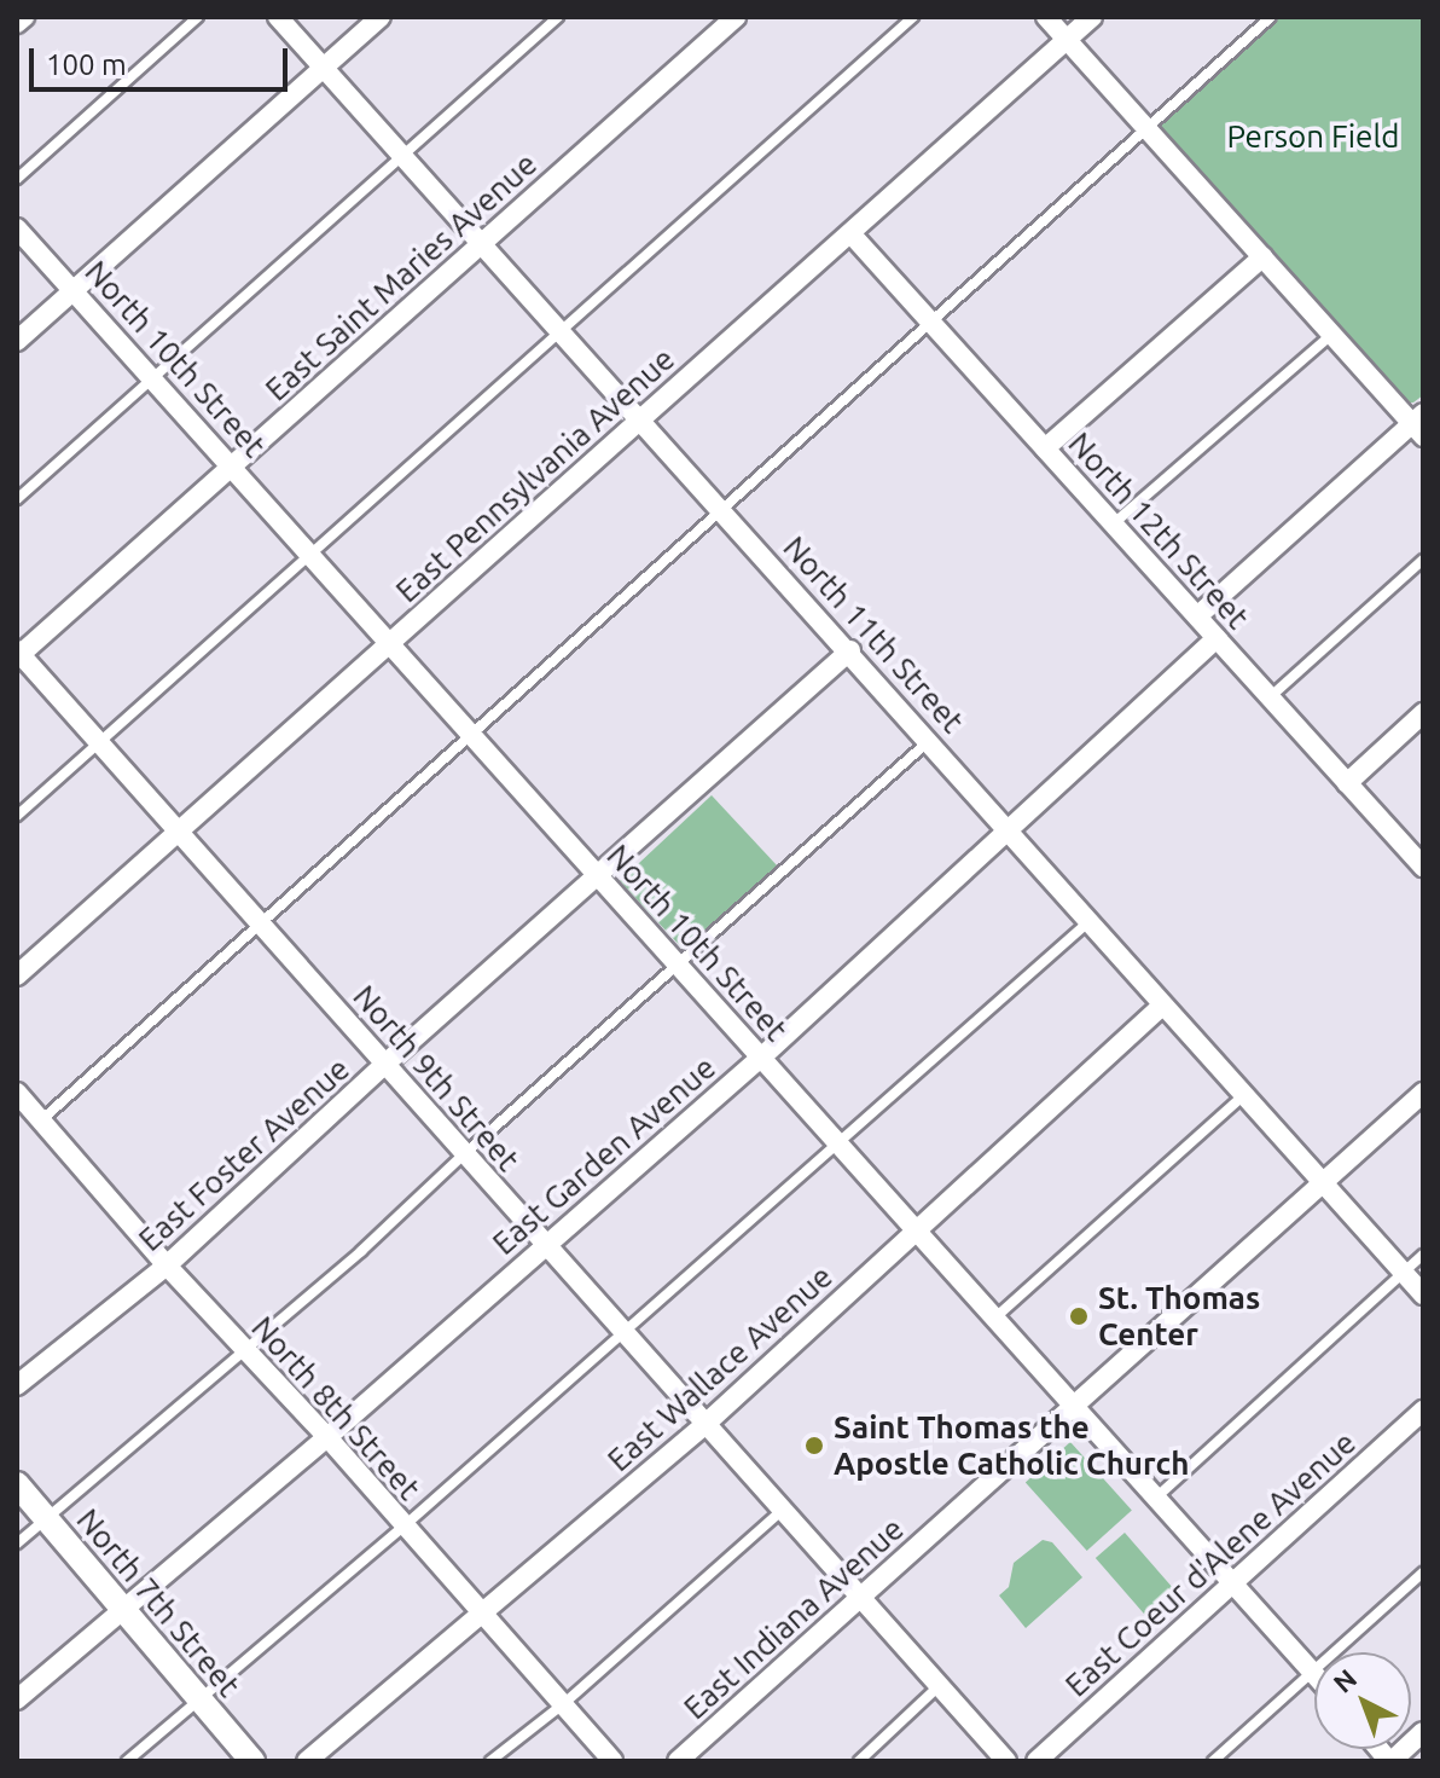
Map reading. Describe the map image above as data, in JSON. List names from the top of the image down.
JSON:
{
  "streets": {
    "street": [
      "East Saint Maries Avenue",
      "North 10th Street",
      "East Pennsylvania Avenue",
      "North 12th Street",
      "North 11th Street",
      "North 9th Street",
      "East Foster Avenue",
      "East Garden Avenue",
      "East Wallace Avenue",
      "North 8th Street",
      "East Coeur d'Alene Avenue",
      "North 7th Street",
      "East Indiana Avenue"
    ]
  },
  "crossings": [
    ["East Saint Maries Avenue", "North 10th Street"],
    ["East Saint Maries Avenue", "North 11th Street"],
    ["East Saint Maries Avenue", "North 9th Street"],
    ["North 10th Street", "East Pennsylvania Avenue"],
    ["North 10th Street", "East Foster Avenue"],
    ["North 10th Street", "East Garden Avenue"],
    ["North 10th Street", "East Wallace Avenue"],
    ["North 10th Street", "East Coeur d'Alene Avenue"],
    ["North 10th Street", "East Indiana Avenue"],
    ["East Pennsylvania Avenue", "North 12th Street"],
    ["East Pennsylvania Avenue", "North 11th Street"],
    ["East Pennsylvania Avenue", "North 9th Street"],
    ["North 12th Street", "East Garden Avenue"],
    ["North 11th Street", "East Foster Avenue"],
    ["North 11th Street", "East Garden Avenue"],
    ["North 11th Street", "East Wallace Avenue"],
    ["North 11th Street", "East Indiana Avenue"],
    ["North 9th Street", "East Foster Avenue"],
    ["North 9th Street", "East Garden Avenue"],
    ["North 9th Street", "East Wallace Avenue"],
    ["North 9th Street", "East Indiana Avenue"],
    ["East Foster Avenue", "North 8th Street"],
    ["East Garden Avenue", "North 8th Street"],
    ["East Garden Avenue", "North 7th Street"],
    ["East Wallace Avenue", "North 8th Street"]
  ],
  "parks": ["Person Field"],
  "places": ["St. Thomas Center", "Saint Thomas the Apostle Catholic Church"],
  "scale_bar": "100 m",
  "north": "top left"
}
